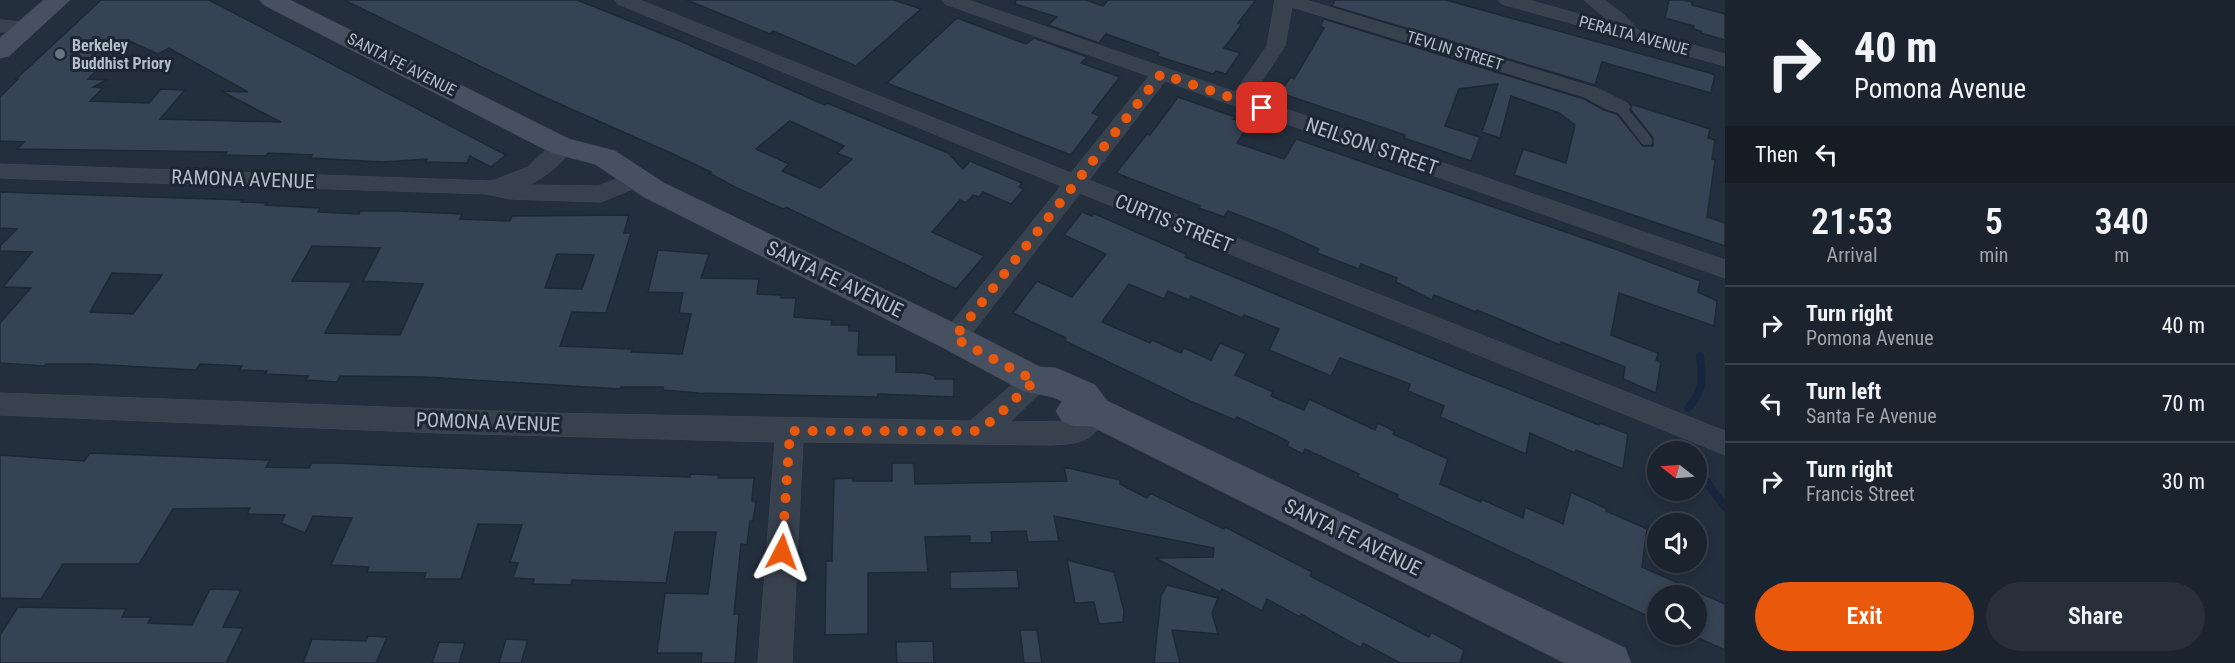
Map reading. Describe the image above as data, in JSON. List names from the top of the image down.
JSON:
{
  "streets": {
    "street": [
      "PERALTA AVENUE",
      "TEVLIN STREET",
      "SANTA FE AVENUE",
      "NEILSON STREET",
      "RAMONA AVENUE",
      "CURTIS STREET",
      "POMONA AVENUE"
    ]
  },
  "crossings": [
    ["SANTA FE AVENUE", "RAMONA AVENUE"],
    ["SANTA FE AVENUE", "POMONA AVENUE"]
  ],
  "places": ["Berkeley Buddhist Priory"],
  "north": "left",
  "page": {
    "turn": ["40 m", "Pomona Avenue"],
    "then": "Then",
    "eta": [
      "21:53",
      "Arrival",
      "5",
      "min",
      "340",
      "m"
    ],
    "list": [
      {
        "name": "Turn right",
        "note": "Pomona Avenue",
        "value": "40 m"
      },
      {
        "name": "Turn left",
        "note": "Santa Fe Avenue",
        "value": "70 m"
      },
      {
        "name": "Turn right",
        "note": "Francis Street",
        "value": "30 m"
      }
    ],
    "buttons": ["Exit", "Share"]
  }
}
